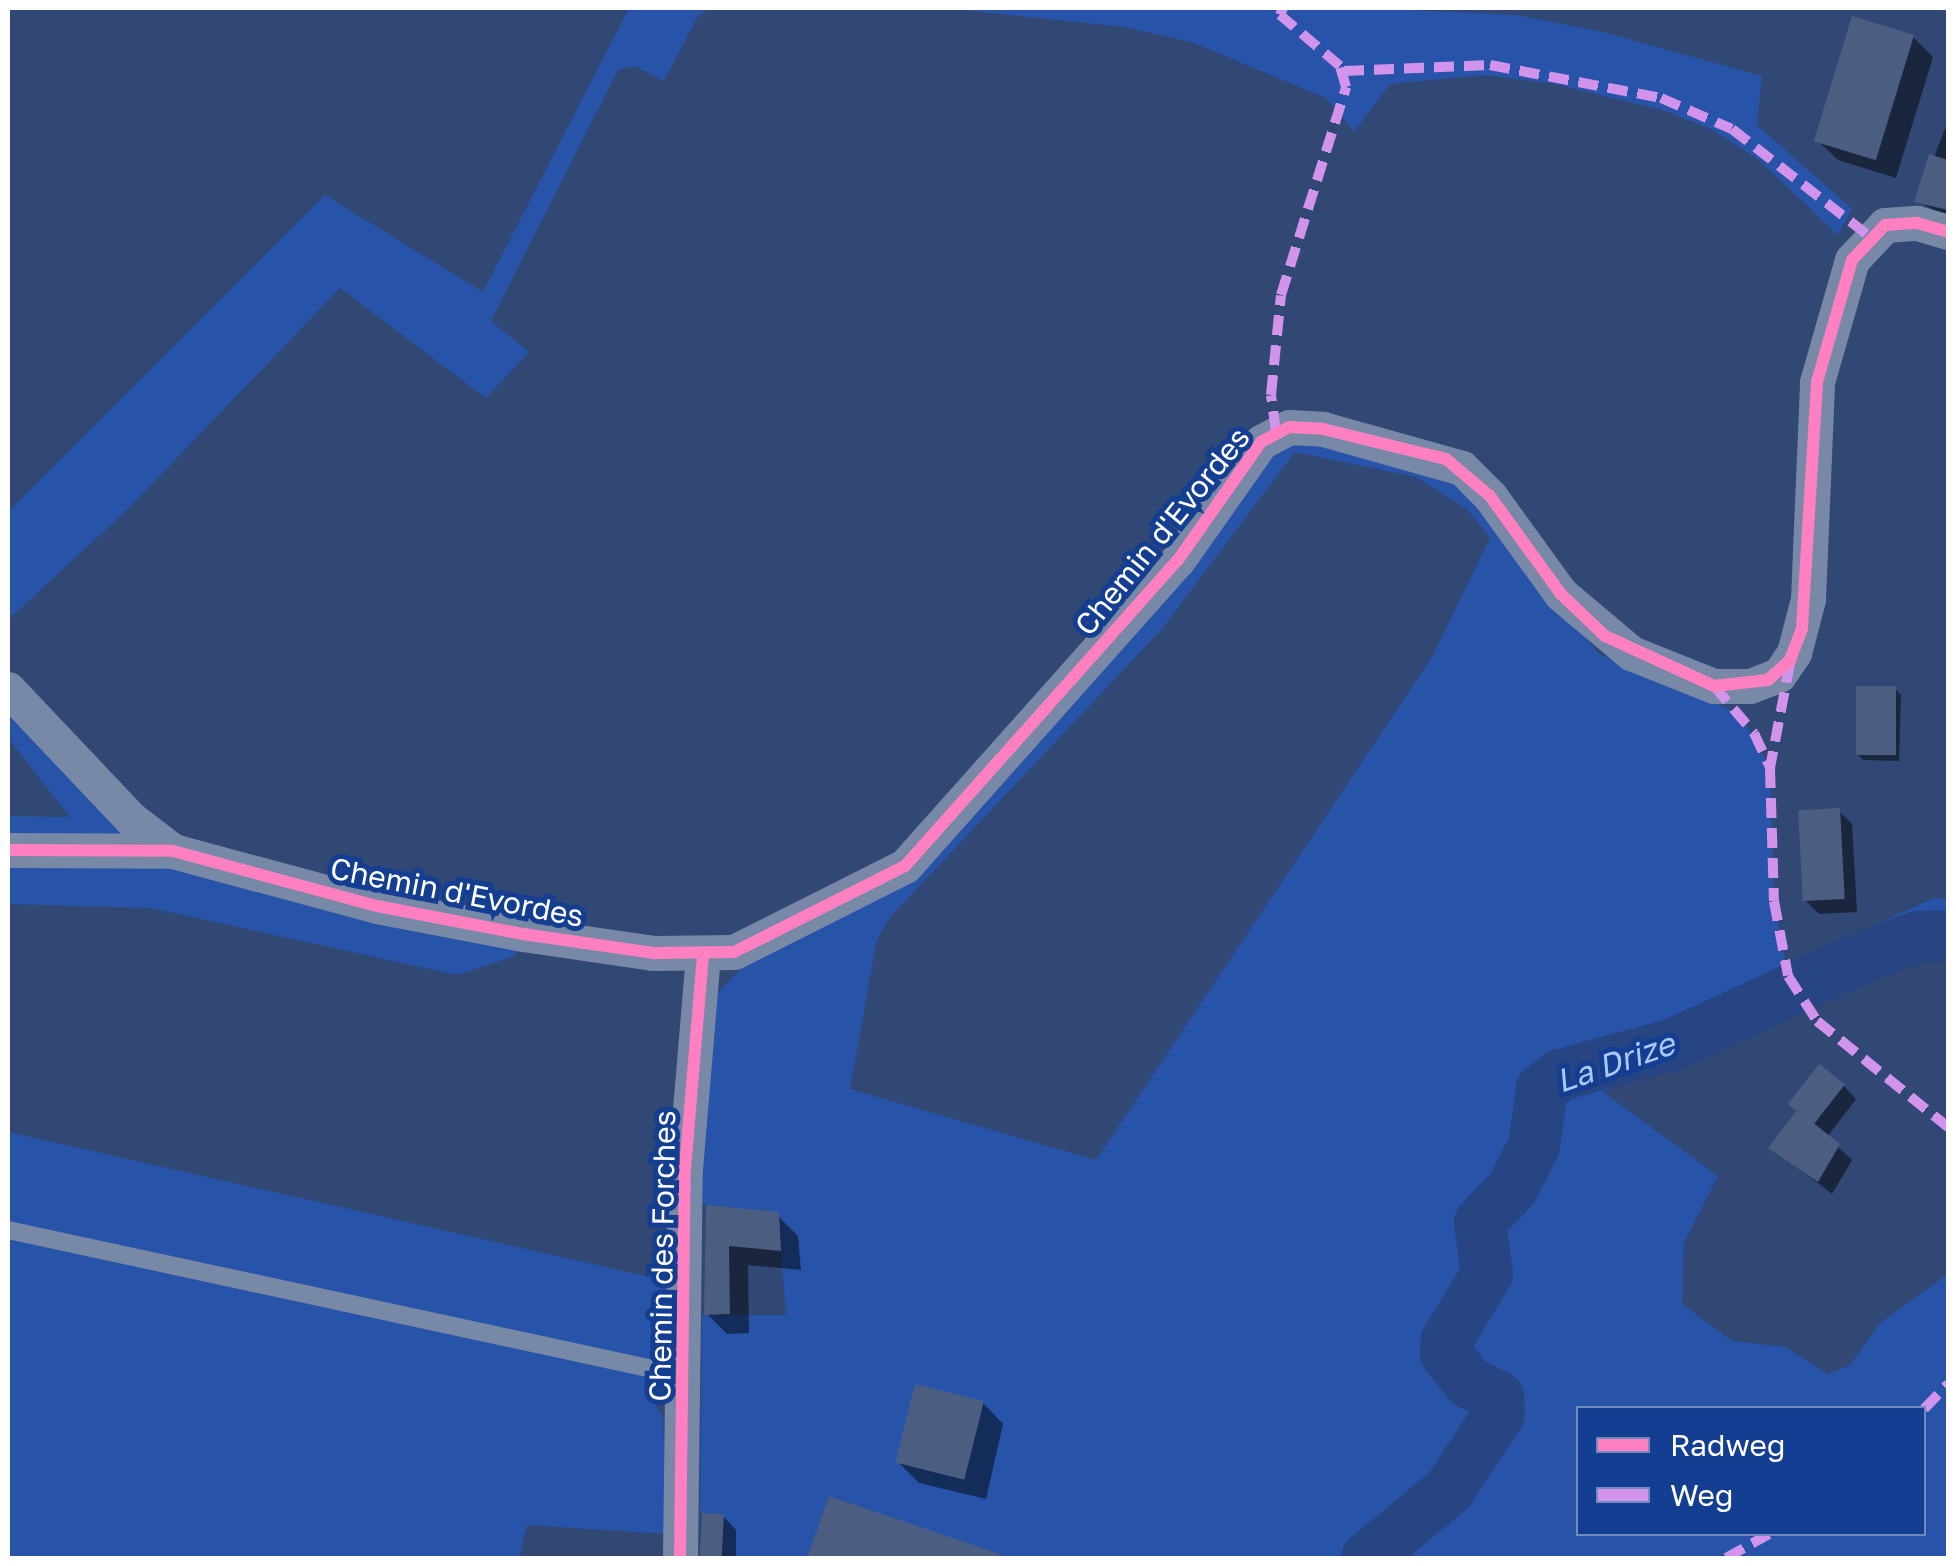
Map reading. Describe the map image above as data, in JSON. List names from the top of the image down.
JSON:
{
  "streets": {
    "street": ["Chemin d'Evordes", "Chemin des Forches"]
  },
  "crossings": [
    ["Chemin d'Evordes", "Chemin des Forches"]
  ],
  "water": ["La Drize"],
  "legend": ["Radweg", "Weg"]
}
